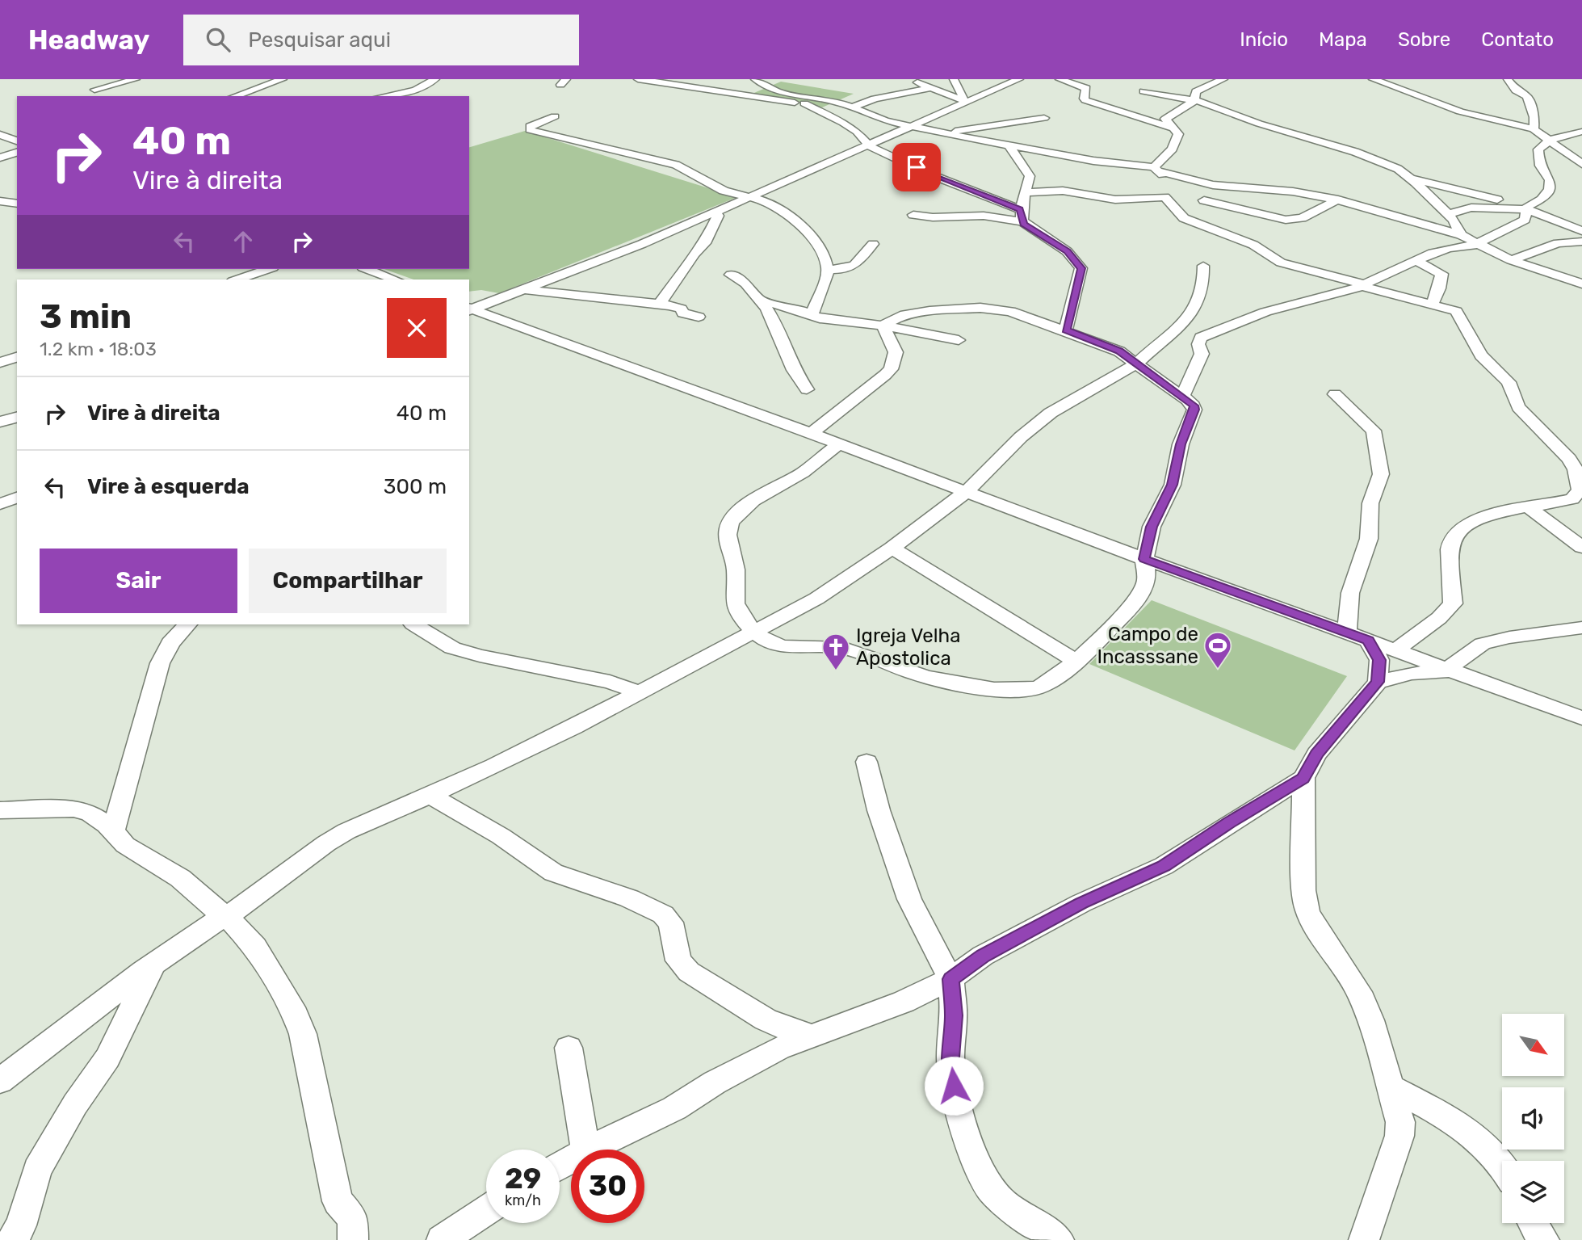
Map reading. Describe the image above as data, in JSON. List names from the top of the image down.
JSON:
{
  "places": {
    "sports": ["Campo de Incasssane"],
    "church": ["Igreja Velha Apostolica"]
  },
  "north": "bottom right",
  "page": {
    "header": "Headway",
    "search": "Pesquisar aqui",
    "nav": [
      "Início",
      "Mapa",
      "Sobre",
      "Contato"
    ],
    "turn": ["40 m", "Vire à direita"],
    "heading": ["3 min", "1.2 km · 18:03"],
    "list": [
      {
        "name": "Vire à direita",
        "value": "40 m"
      },
      {
        "name": "Vire à esquerda",
        "value": "300 m"
      }
    ],
    "buttons": ["Sair", "Compartilhar"],
    "speed": "29 km/h",
    "limit": "30"
  }
}
